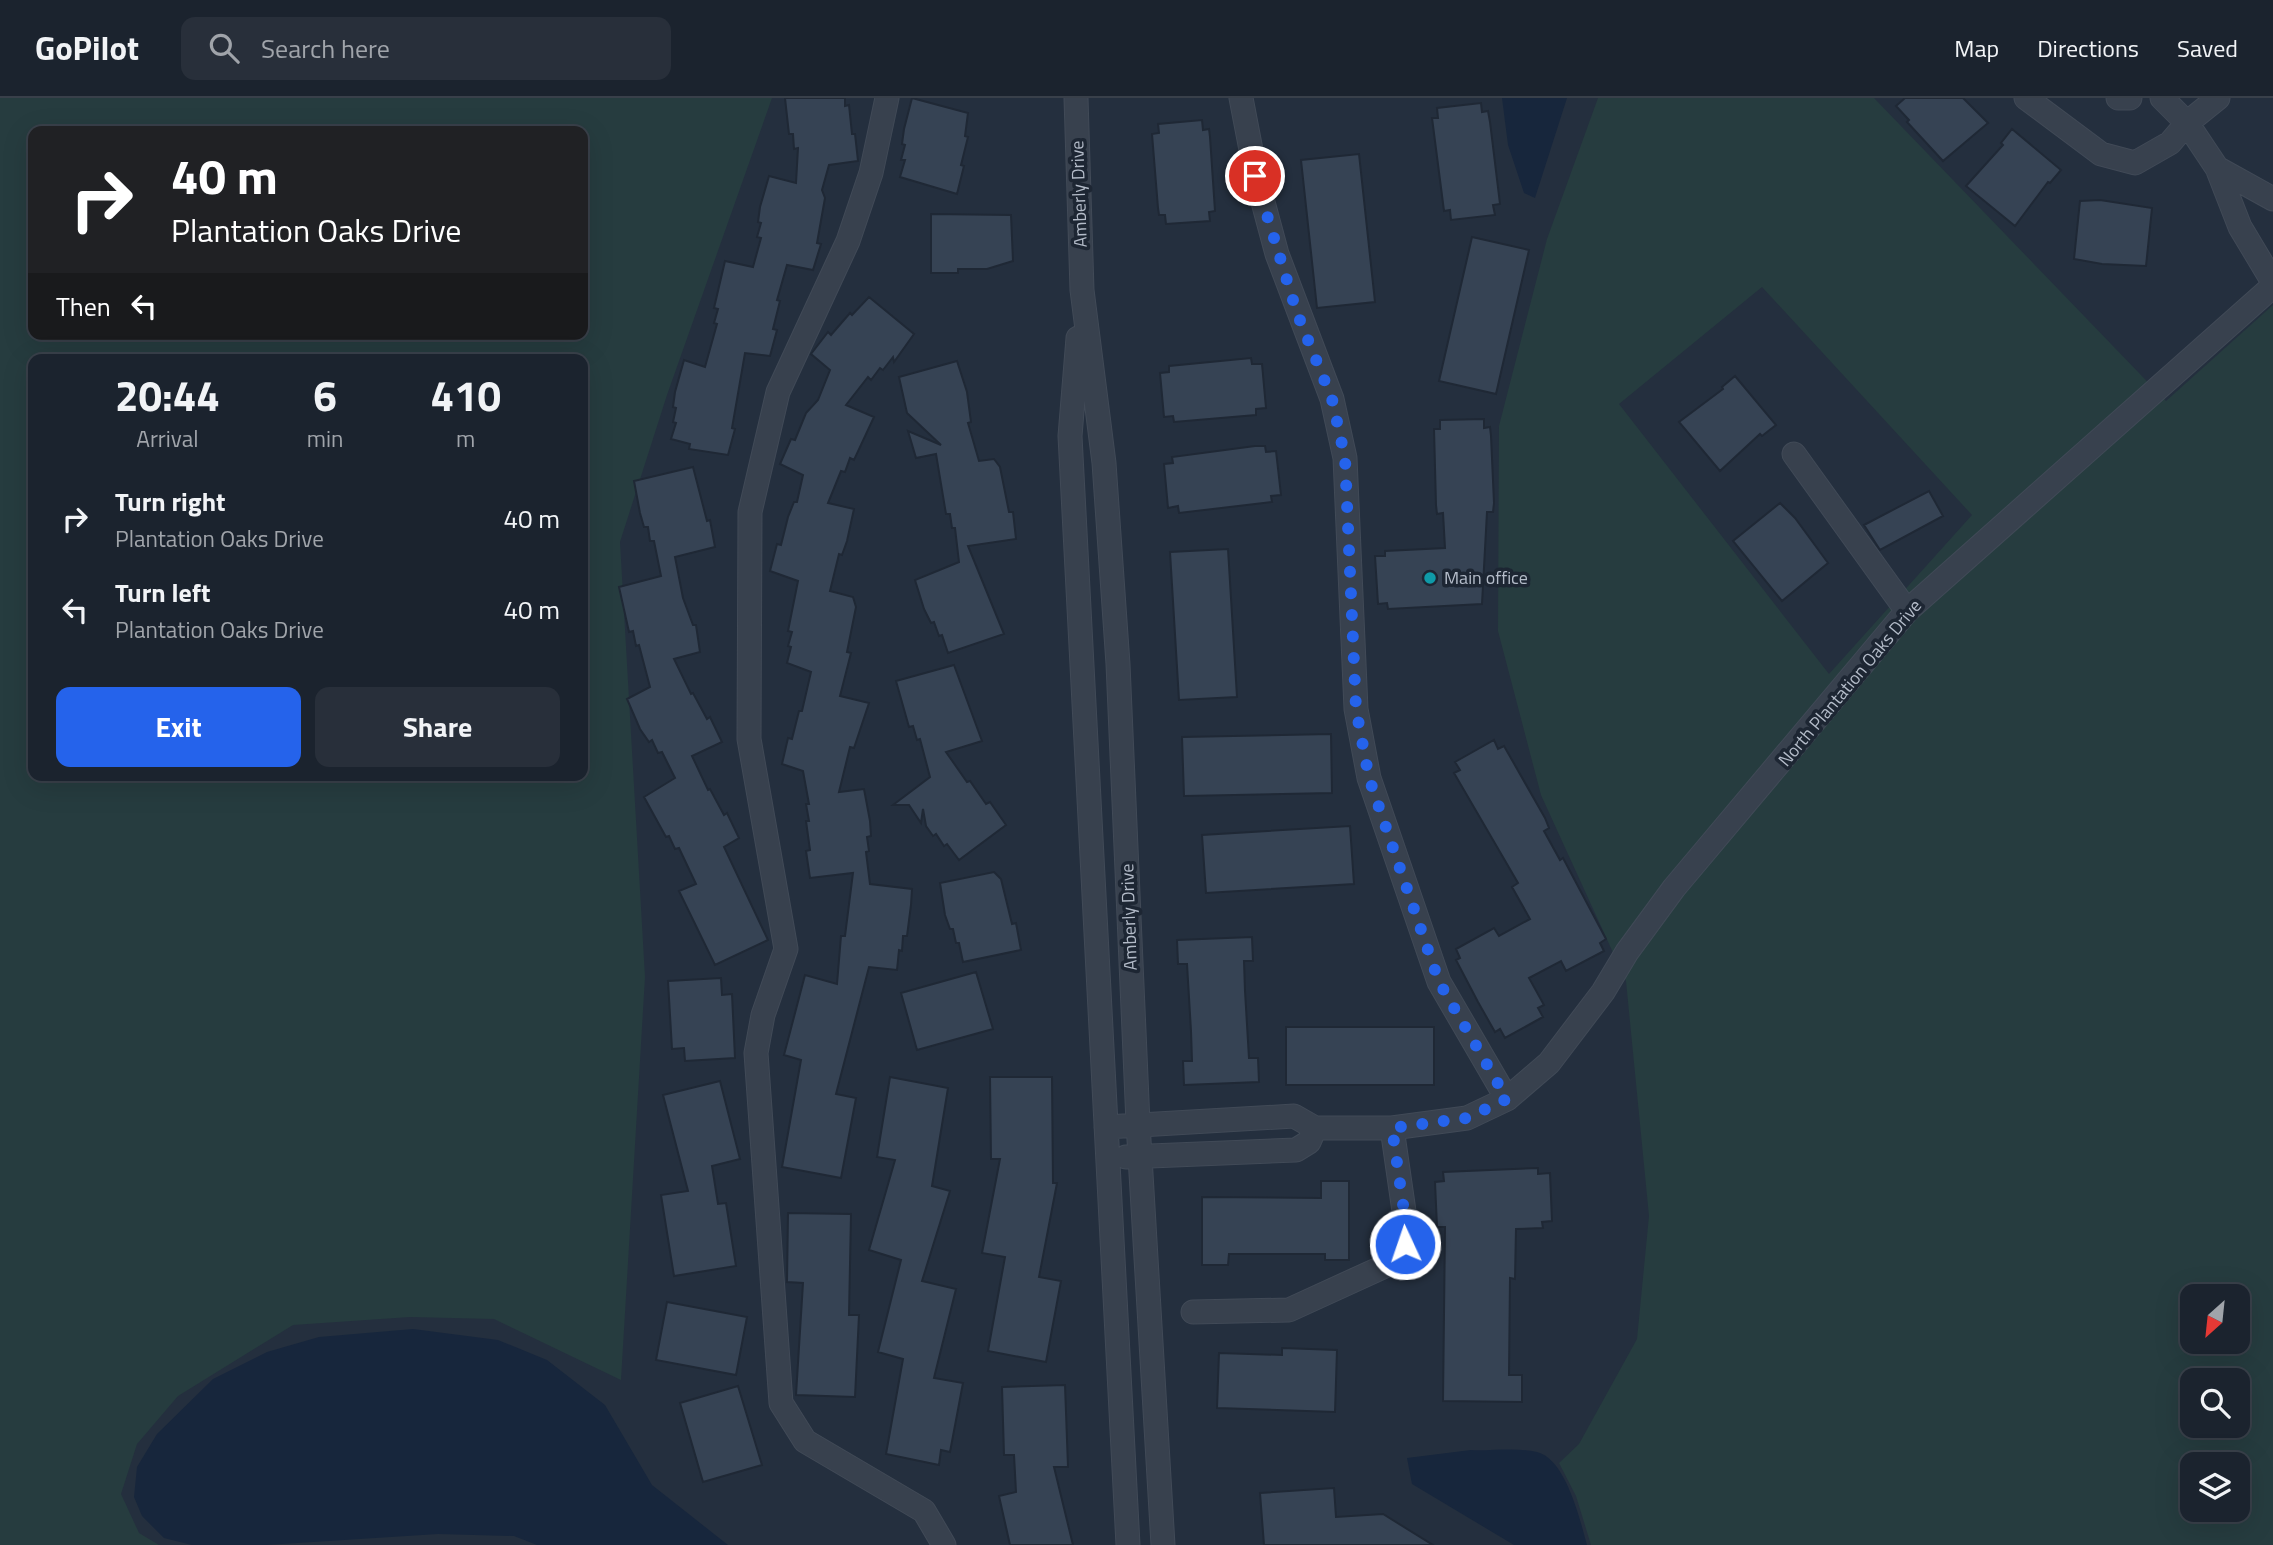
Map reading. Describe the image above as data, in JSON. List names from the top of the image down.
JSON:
{
  "streets": {
    "street": ["Amberly Drive", "North Plantation Oaks Drive"]
  },
  "crossings": [
    ["Amberly Drive", "North Plantation Oaks Drive"]
  ],
  "places": ["Main office"],
  "north": "bottom left",
  "page": {
    "header": "GoPilot",
    "search": "Search here",
    "nav": ["Map", "Directions", "Saved"],
    "turn": ["40 m", "Plantation Oaks Drive"],
    "then": "Then",
    "eta": [
      "20:44",
      "Arrival",
      "6",
      "min",
      "410",
      "m"
    ],
    "list": [
      {
        "name": "Turn right",
        "note": "Plantation Oaks Drive",
        "value": "40 m"
      },
      {
        "name": "Turn left",
        "note": "Plantation Oaks Drive",
        "value": "40 m"
      }
    ],
    "buttons": ["Exit", "Share"]
  }
}
